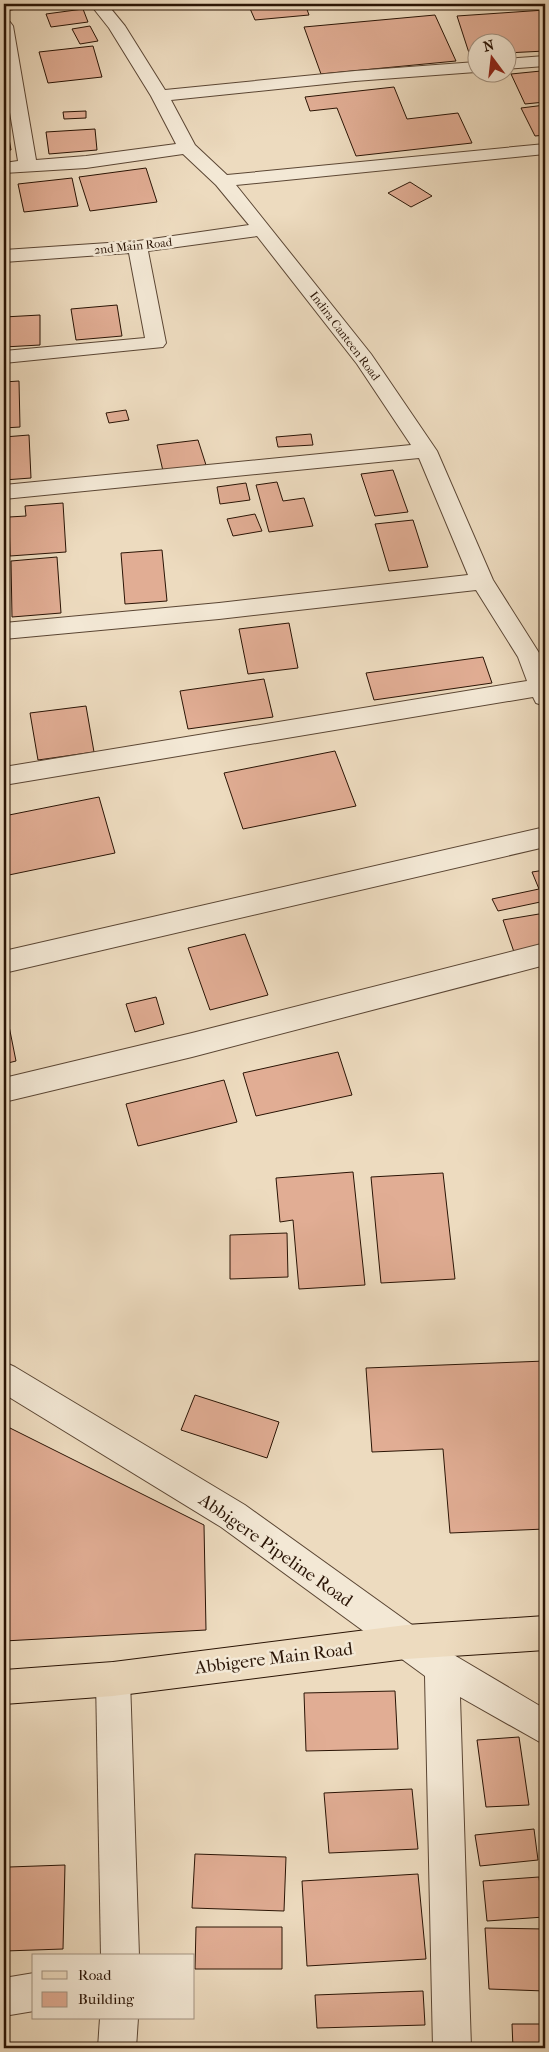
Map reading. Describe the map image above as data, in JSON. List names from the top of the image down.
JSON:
{
  "streets": {
    "main road": ["Abbigere Main Road"],
    "street": ["2nd Main Road", "Indira Canteen Road", "Abbigere Pipeline Road"]
  },
  "crossings": [
    ["2nd Main Road", "Indira Canteen Road"],
    ["Abbigere Pipeline Road", "Abbigere Main Road"]
  ],
  "legend": ["Road", "Building"],
  "north": "top"
}
